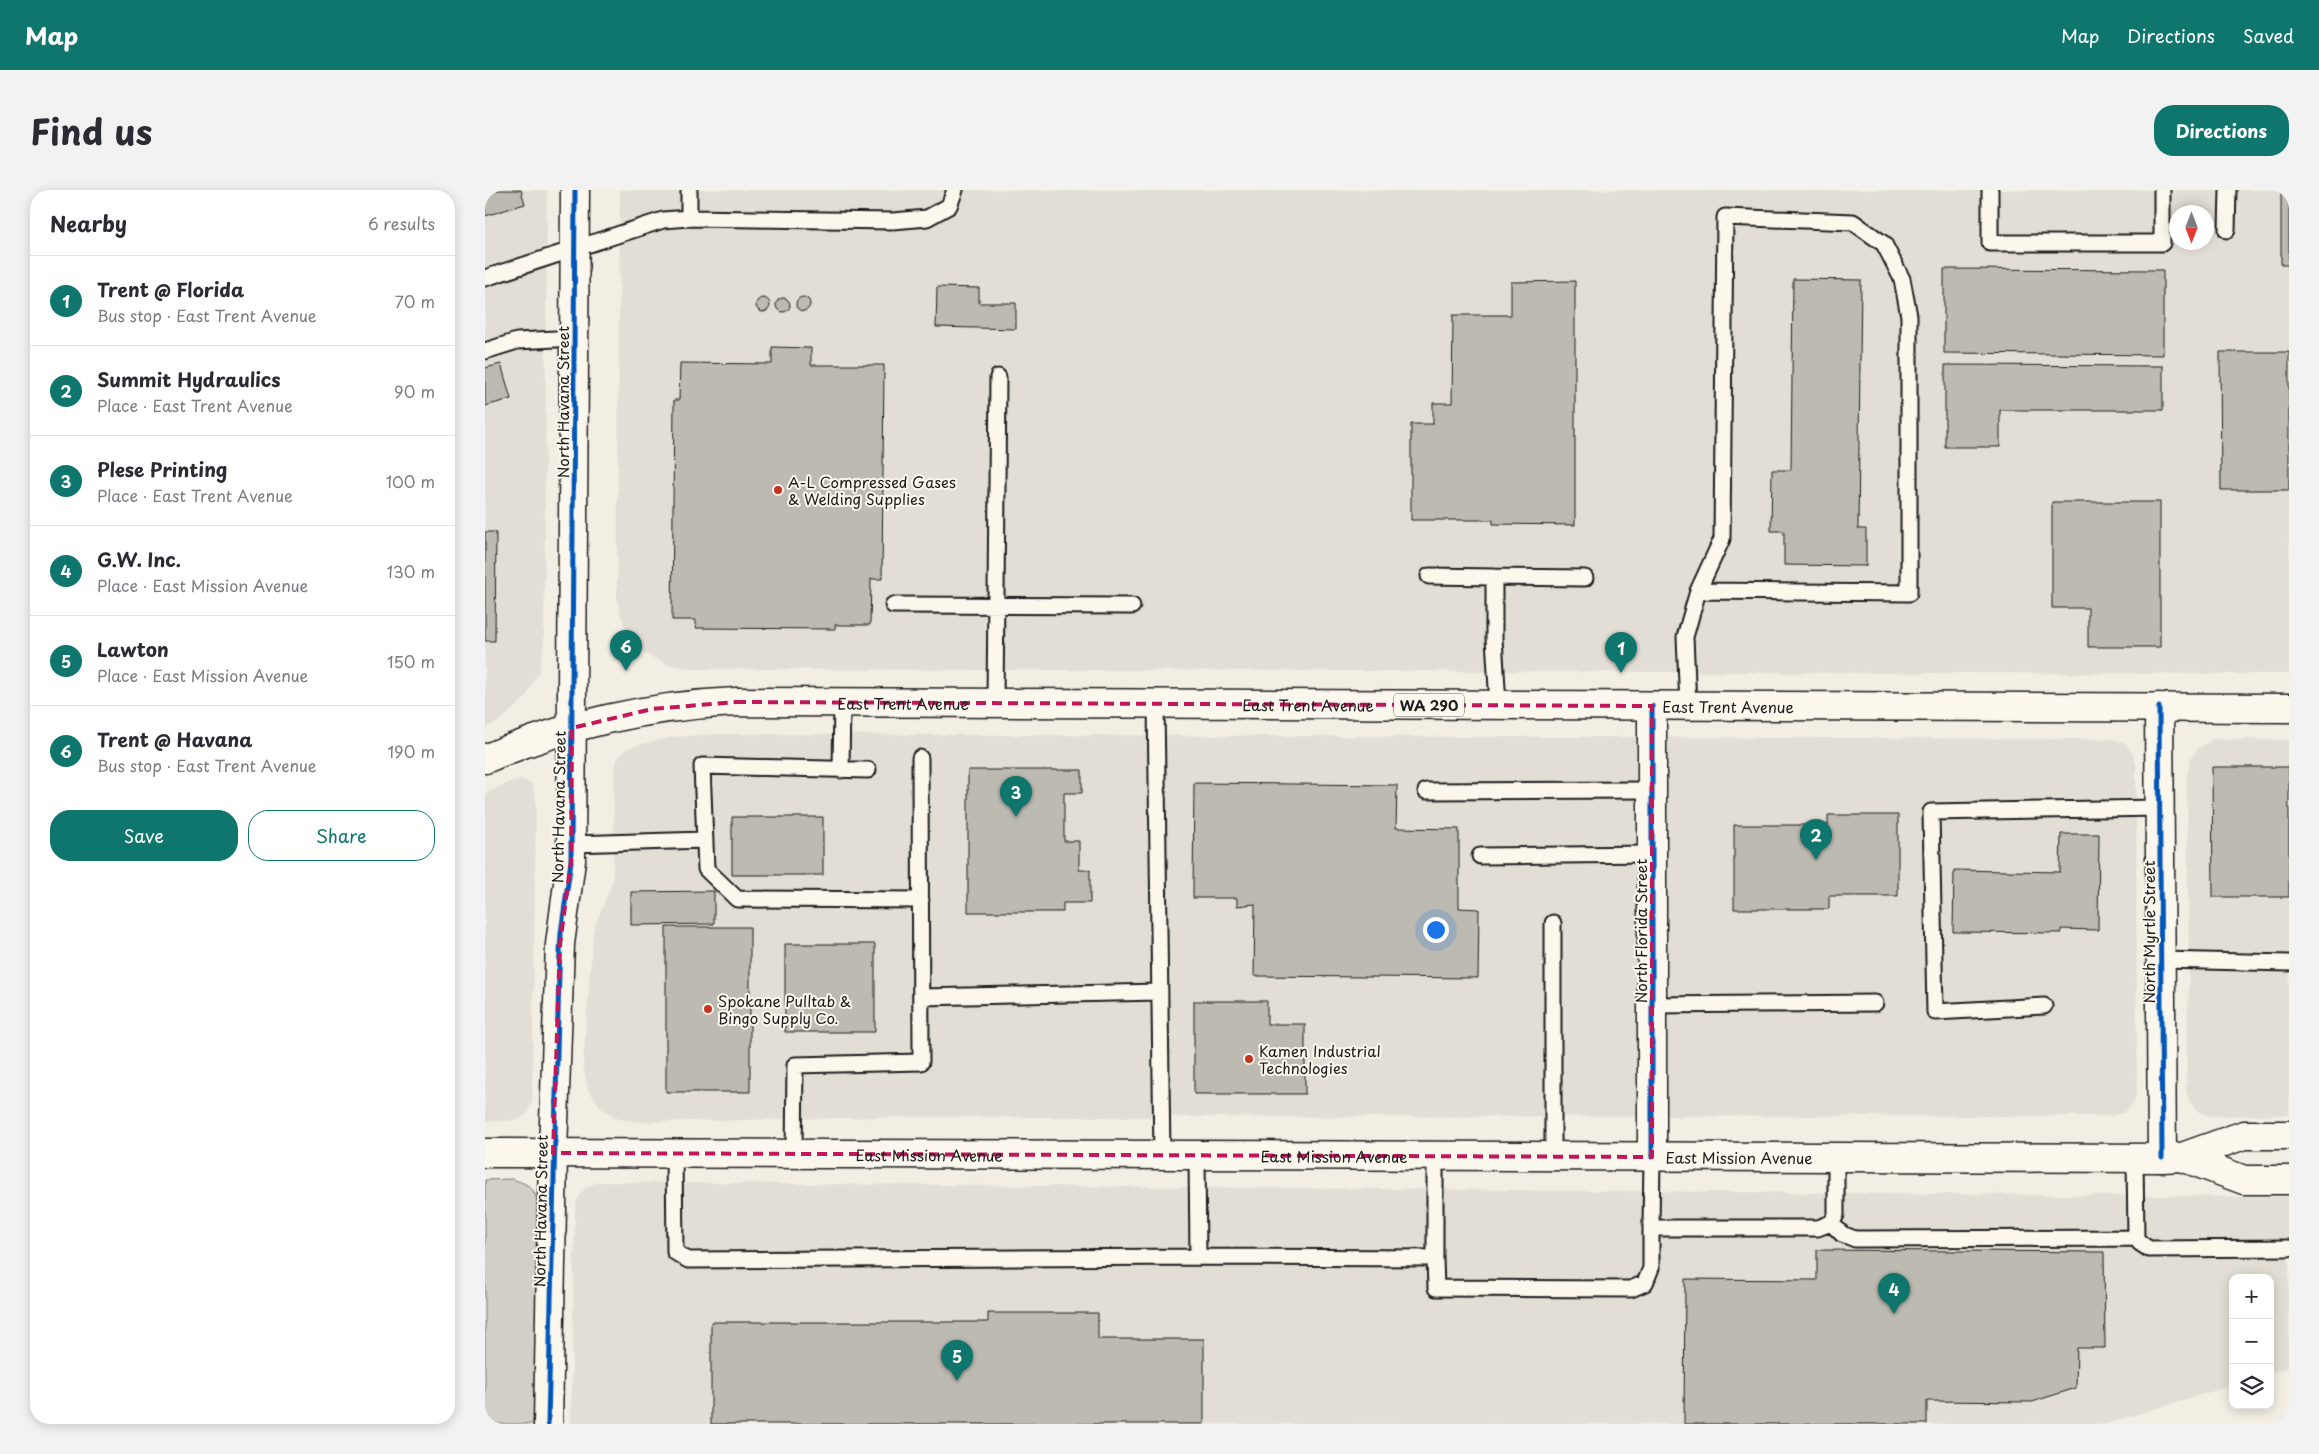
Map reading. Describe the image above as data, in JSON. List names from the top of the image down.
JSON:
{
  "streets": {
    "main road": [
      "North Havana Street",
      "East Trent Avenue",
      "WA 290",
      "North Florida Street",
      "North Myrtle Street",
      "East Mission Avenue"
    ]
  },
  "crossings": [
    ["North Havana Street", "East Trent Avenue"],
    ["North Havana Street", "East Mission Avenue"],
    ["East Trent Avenue", "North Florida Street"],
    ["East Trent Avenue", "North Myrtle Street"],
    ["North Florida Street", "East Mission Avenue"],
    ["North Myrtle Street", "East Mission Avenue"]
  ],
  "places": ["A-L Compressed Gases & Welding Supplies", "Spokane Pulltab & Bingo Supply Co.", "Kamen Industrial Technologies"],
  "north": "bottom",
  "page": {
    "header": "Map",
    "nav": ["Map", "Directions", "Saved"],
    "title": "Find us",
    "buttons": [
      "Directions",
      ["Save", "Share"]
    ],
    "heading": ["Nearby", "6 results"],
    "list": [
      {
        "mark": "1",
        "name": "Trent @ Florida",
        "note": "Bus stop · East Trent Avenue",
        "value": "70 m"
      },
      {
        "mark": "2",
        "name": "Summit Hydraulics",
        "note": "Place · East Trent Avenue",
        "value": "90 m"
      },
      {
        "mark": "3",
        "name": "Plese Printing",
        "note": "Place · East Trent Avenue",
        "value": "100 m"
      },
      {
        "mark": "4",
        "name": "G.W. Inc.",
        "note": "Place · East Mission Avenue",
        "value": "130 m"
      },
      {
        "mark": "5",
        "name": "Lawton",
        "note": "Place · East Mission Avenue",
        "value": "150 m"
      },
      {
        "mark": "6",
        "name": "Trent @ Havana",
        "note": "Bus stop · East Trent Avenue",
        "value": "190 m"
      }
    ],
    "pins": [
      "6",
      "1",
      "3",
      "2",
      "4",
      "5"
    ],
    "map_buttons": ["+", "−"]
  }
}
